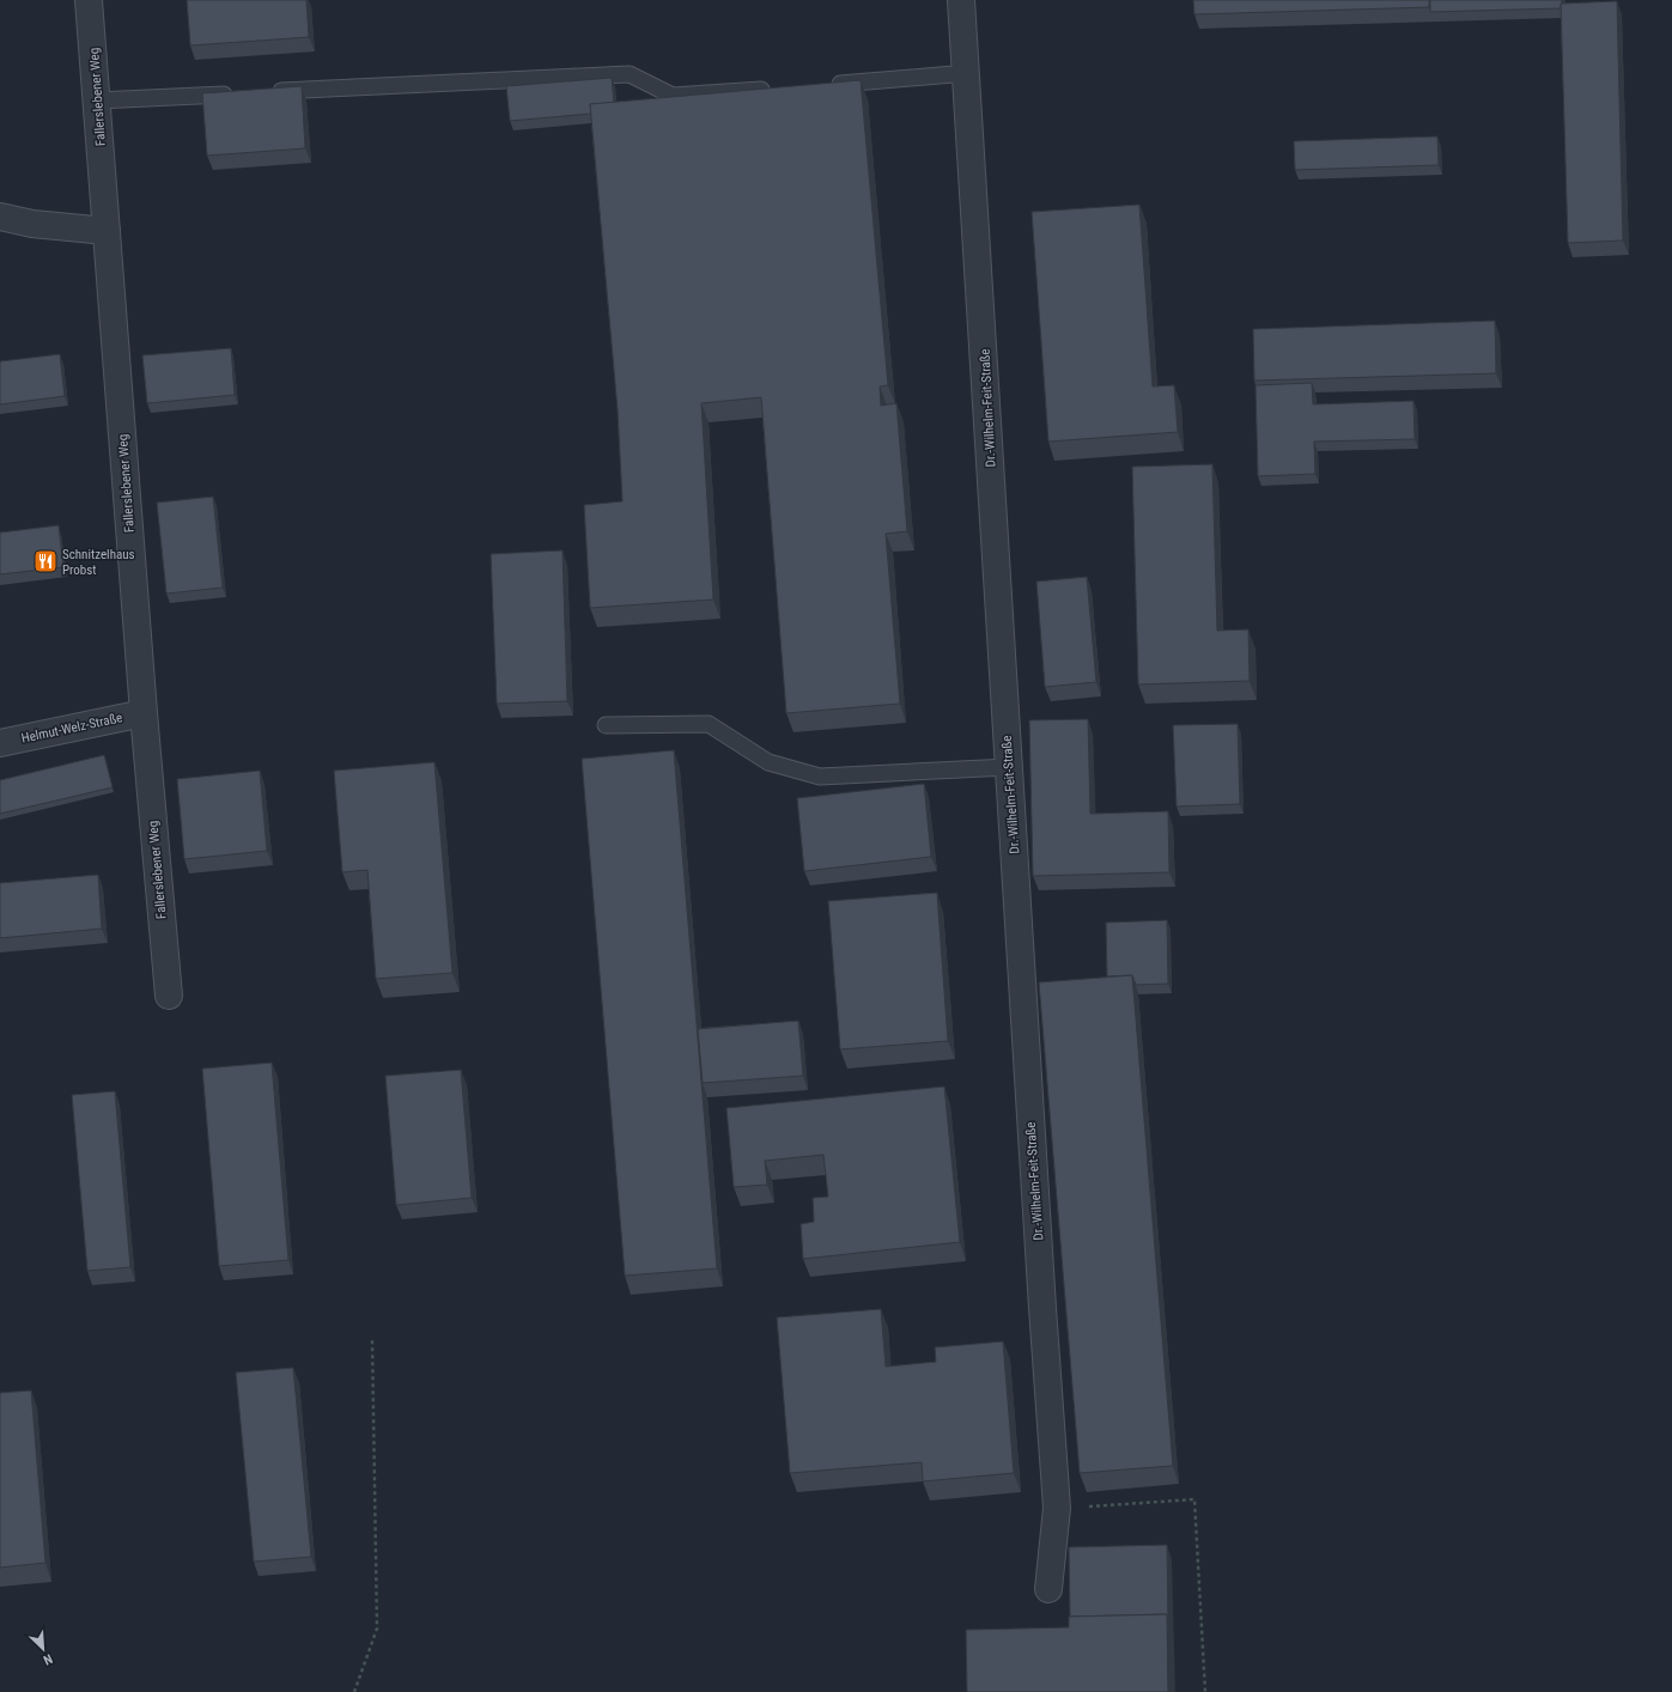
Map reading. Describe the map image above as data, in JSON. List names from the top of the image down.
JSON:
{
  "streets": {
    "street": ["Fallerslebener Weg", "Dr.-Wilhelm-Feit-Straße", "Helmut-Welz-Straße"]
  },
  "crossings": [
    ["Fallerslebener Weg", "Helmut-Welz-Straße"]
  ],
  "places": {
    "restaurant": ["Schnitzelhaus Probst"]
  },
  "north": "bottom right"
}
